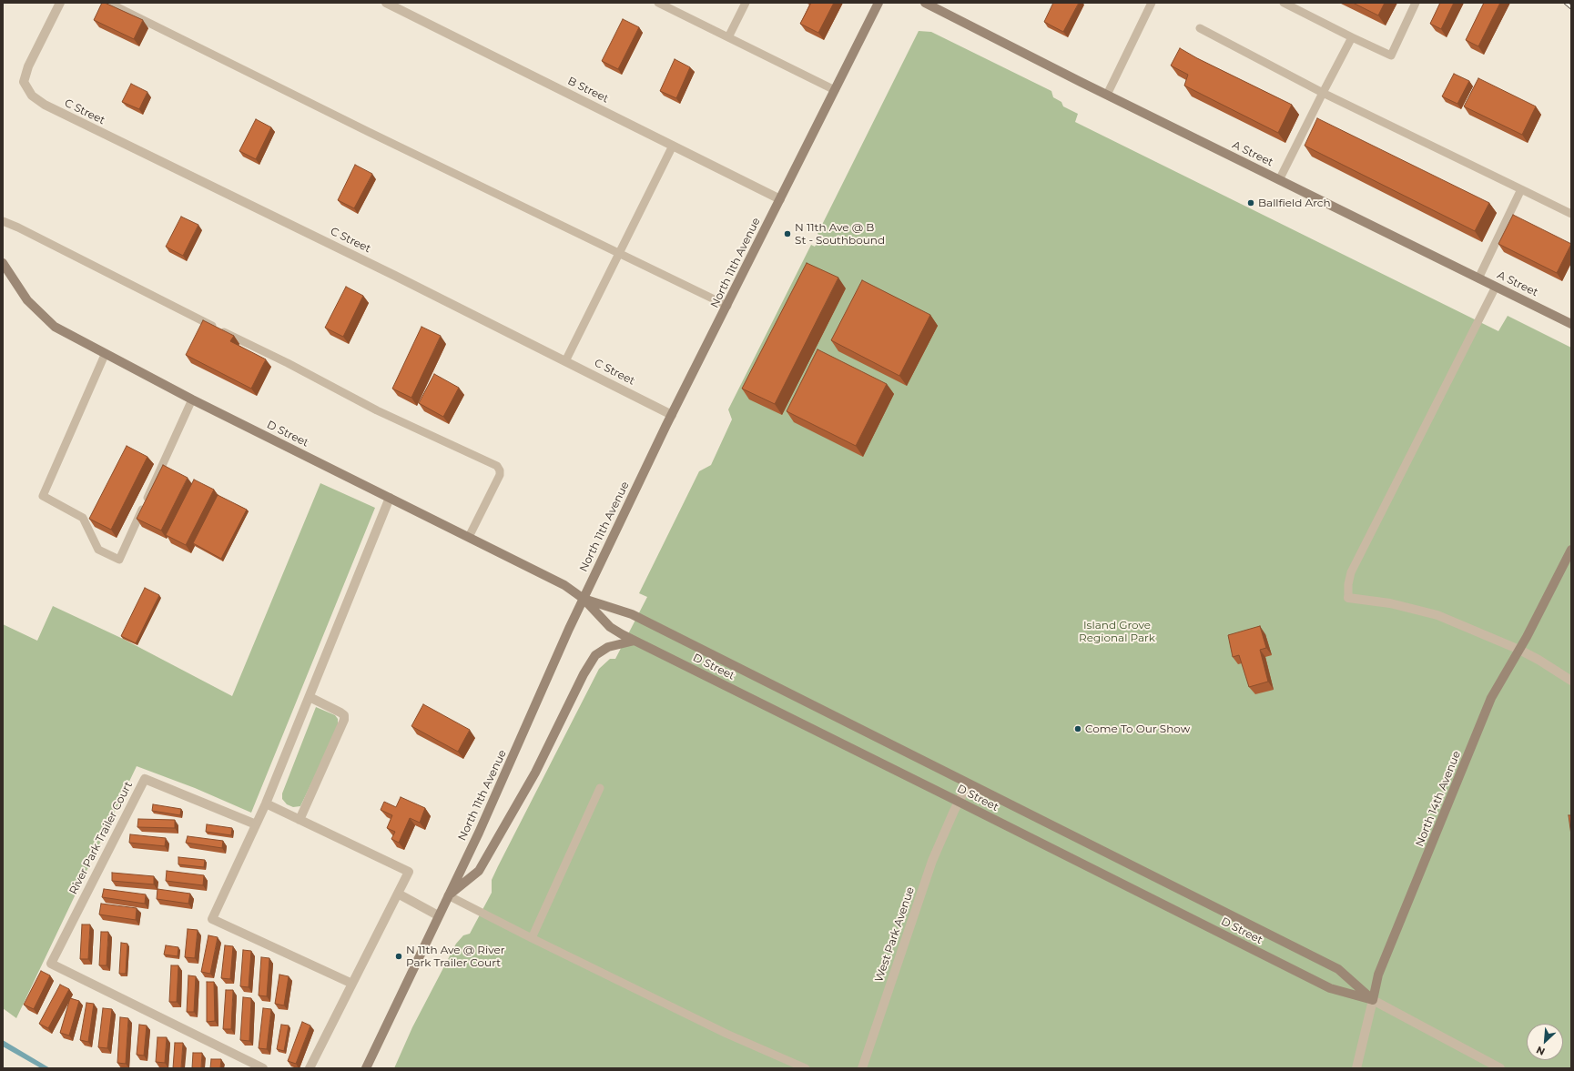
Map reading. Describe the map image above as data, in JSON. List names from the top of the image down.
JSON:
{
  "streets": {
    "street": [
      "B Street",
      "C Street",
      "A Street",
      "North 11th Avenue",
      "D Street",
      "North 14th Avenue",
      "River Park Trailer Court",
      "West Park Avenue"
    ]
  },
  "crossings": [
    ["B Street", "North 11th Avenue"],
    ["C Street", "North 11th Avenue"],
    ["North 11th Avenue", "D Street"],
    ["D Street", "North 14th Avenue"],
    ["D Street", "West Park Avenue"]
  ],
  "parks": ["Island Grove Regional Park"],
  "places": [
    "Ballfield Arch",
    "N 11th Ave @ B St - Southbound",
    "Come To Our Show",
    "N 11th Ave @ River Park Trailer Court"
  ],
  "north": "bottom left"
}
